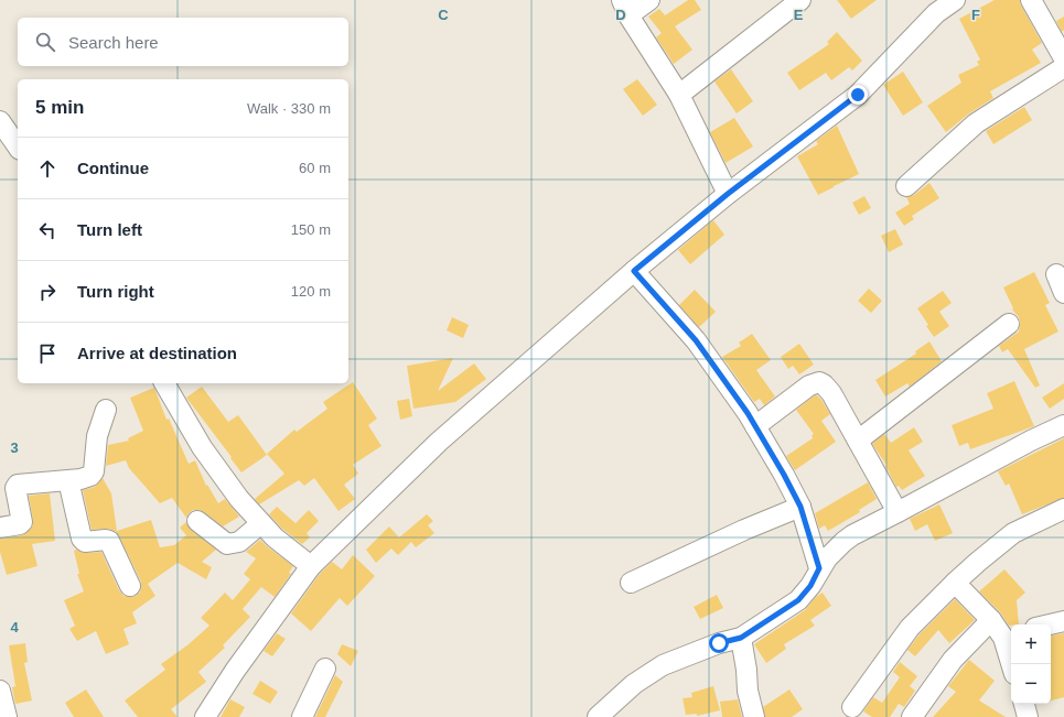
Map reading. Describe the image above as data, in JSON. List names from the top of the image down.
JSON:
{
  "page": {
    "search": "Search here",
    "heading": ["5 min", "Walk · 330 m"],
    "list": [
      ["Continue", "60 m"],
      ["Turn left", "150 m"],
      ["Turn right", "120 m"],
      "Arrive at destination"
    ],
    "map_buttons": ["+", "−"]
  },
  "grid": {
    "columns": [
      "C",
      "D",
      "E",
      "F"
    ],
    "rows": ["3", "4"]
  }
}
